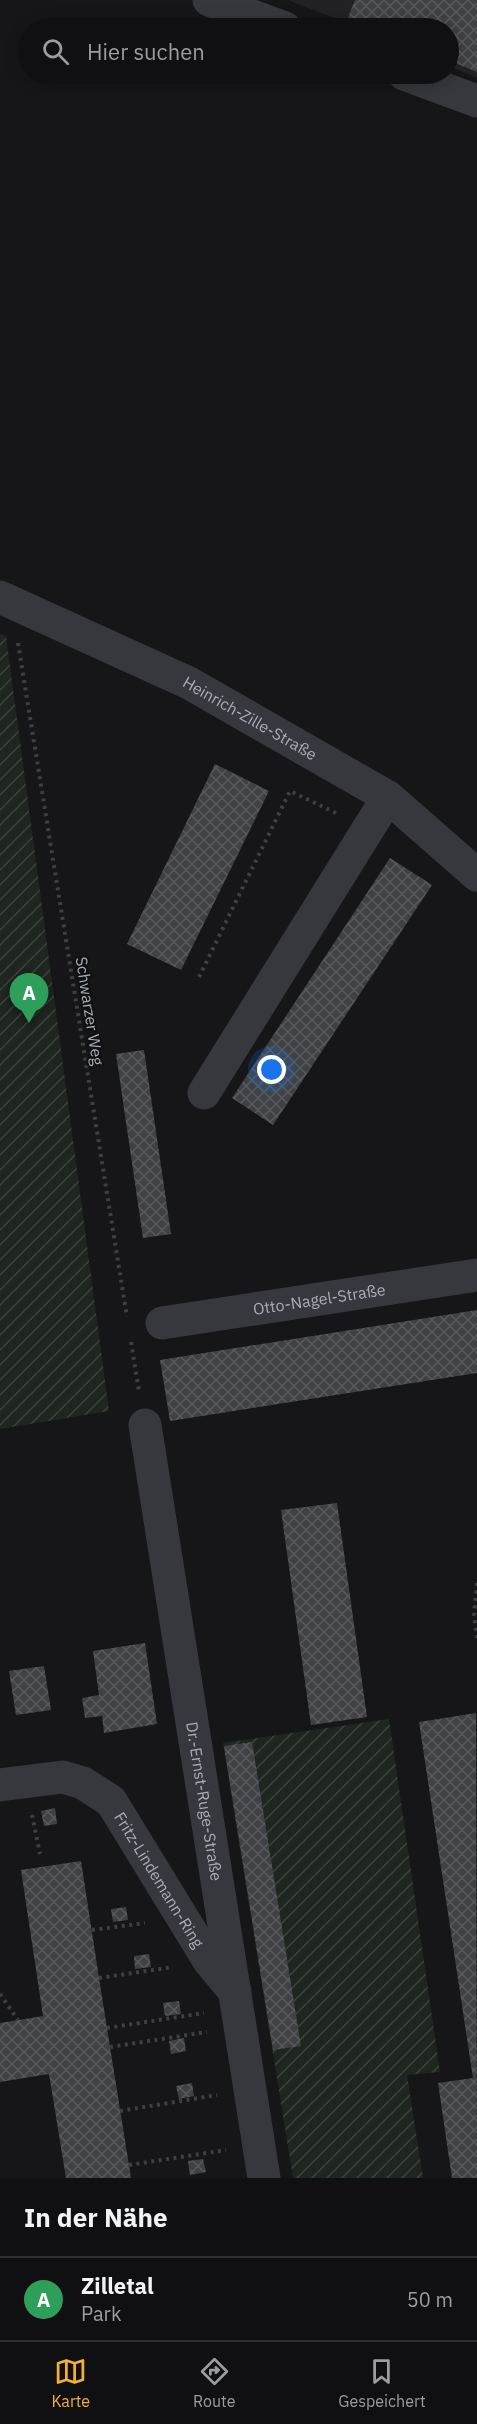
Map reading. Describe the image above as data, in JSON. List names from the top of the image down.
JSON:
{
  "streets": {
    "street": [
      "Heinrich-Zille-Straße",
      "Otto-Nagel-Straße",
      "Dr.-Ernst-Ruge-Straße",
      "Fritz-Lindemann-Ring"
    ],
    "path": ["Schwarzer Weg"]
  },
  "crossings": [
    ["Heinrich-Zille-Straße", "Schwarzer Weg"],
    ["Dr.-Ernst-Ruge-Straße", "Fritz-Lindemann-Ring"]
  ],
  "page": {
    "search": "Hier suchen",
    "pins": "A",
    "heading": "In der Nähe",
    "list": [
      {
        "mark": "A",
        "name": "Zilletal",
        "note": "Park",
        "value": "50 m"
      }
    ],
    "nav": ["Karte", "Route", "Gespeichert"]
  }
}
